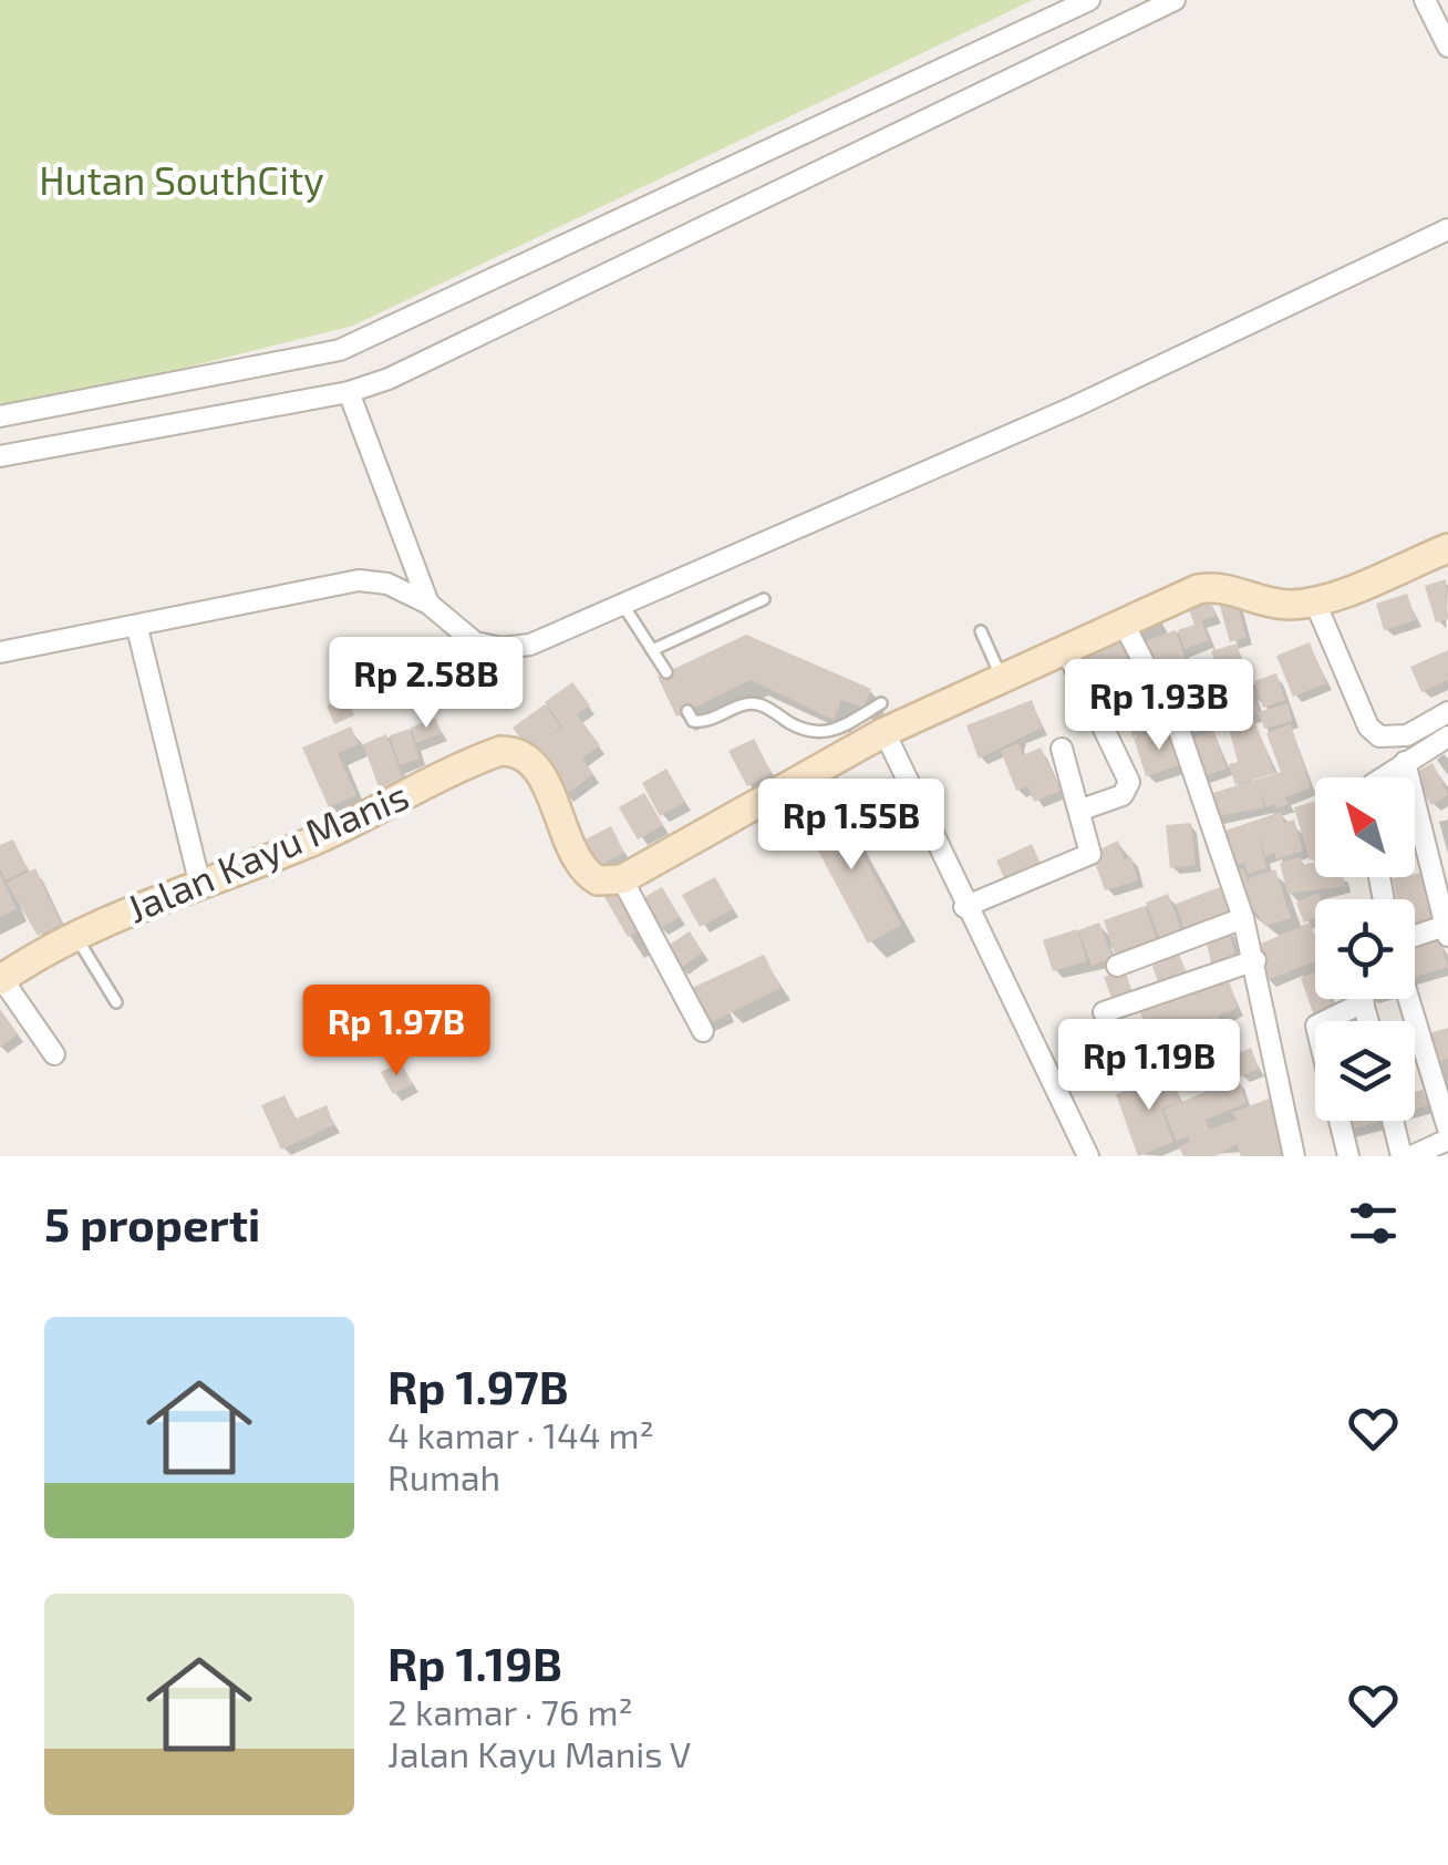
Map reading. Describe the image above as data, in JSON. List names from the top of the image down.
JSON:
{
  "streets": {
    "street": ["Jalan Kayu Manis"]
  },
  "parks": ["Hutan SouthCity"],
  "north": "top left",
  "page": {
    "price": [
      "Rp 2.58B",
      "Rp 1.93B",
      "Rp 1.55B",
      "Rp 1.97B",
      "Rp 1.19B"
    ],
    "heading": "5 properti",
    "list": [
      {
        "name": "Rp 1.97B",
        "note": "4 kamar · 144 m² · Rumah"
      },
      {
        "name": "Rp 1.19B",
        "note": "2 kamar · 76 m² · Jalan Kayu Manis V"
      }
    ]
  }
}
